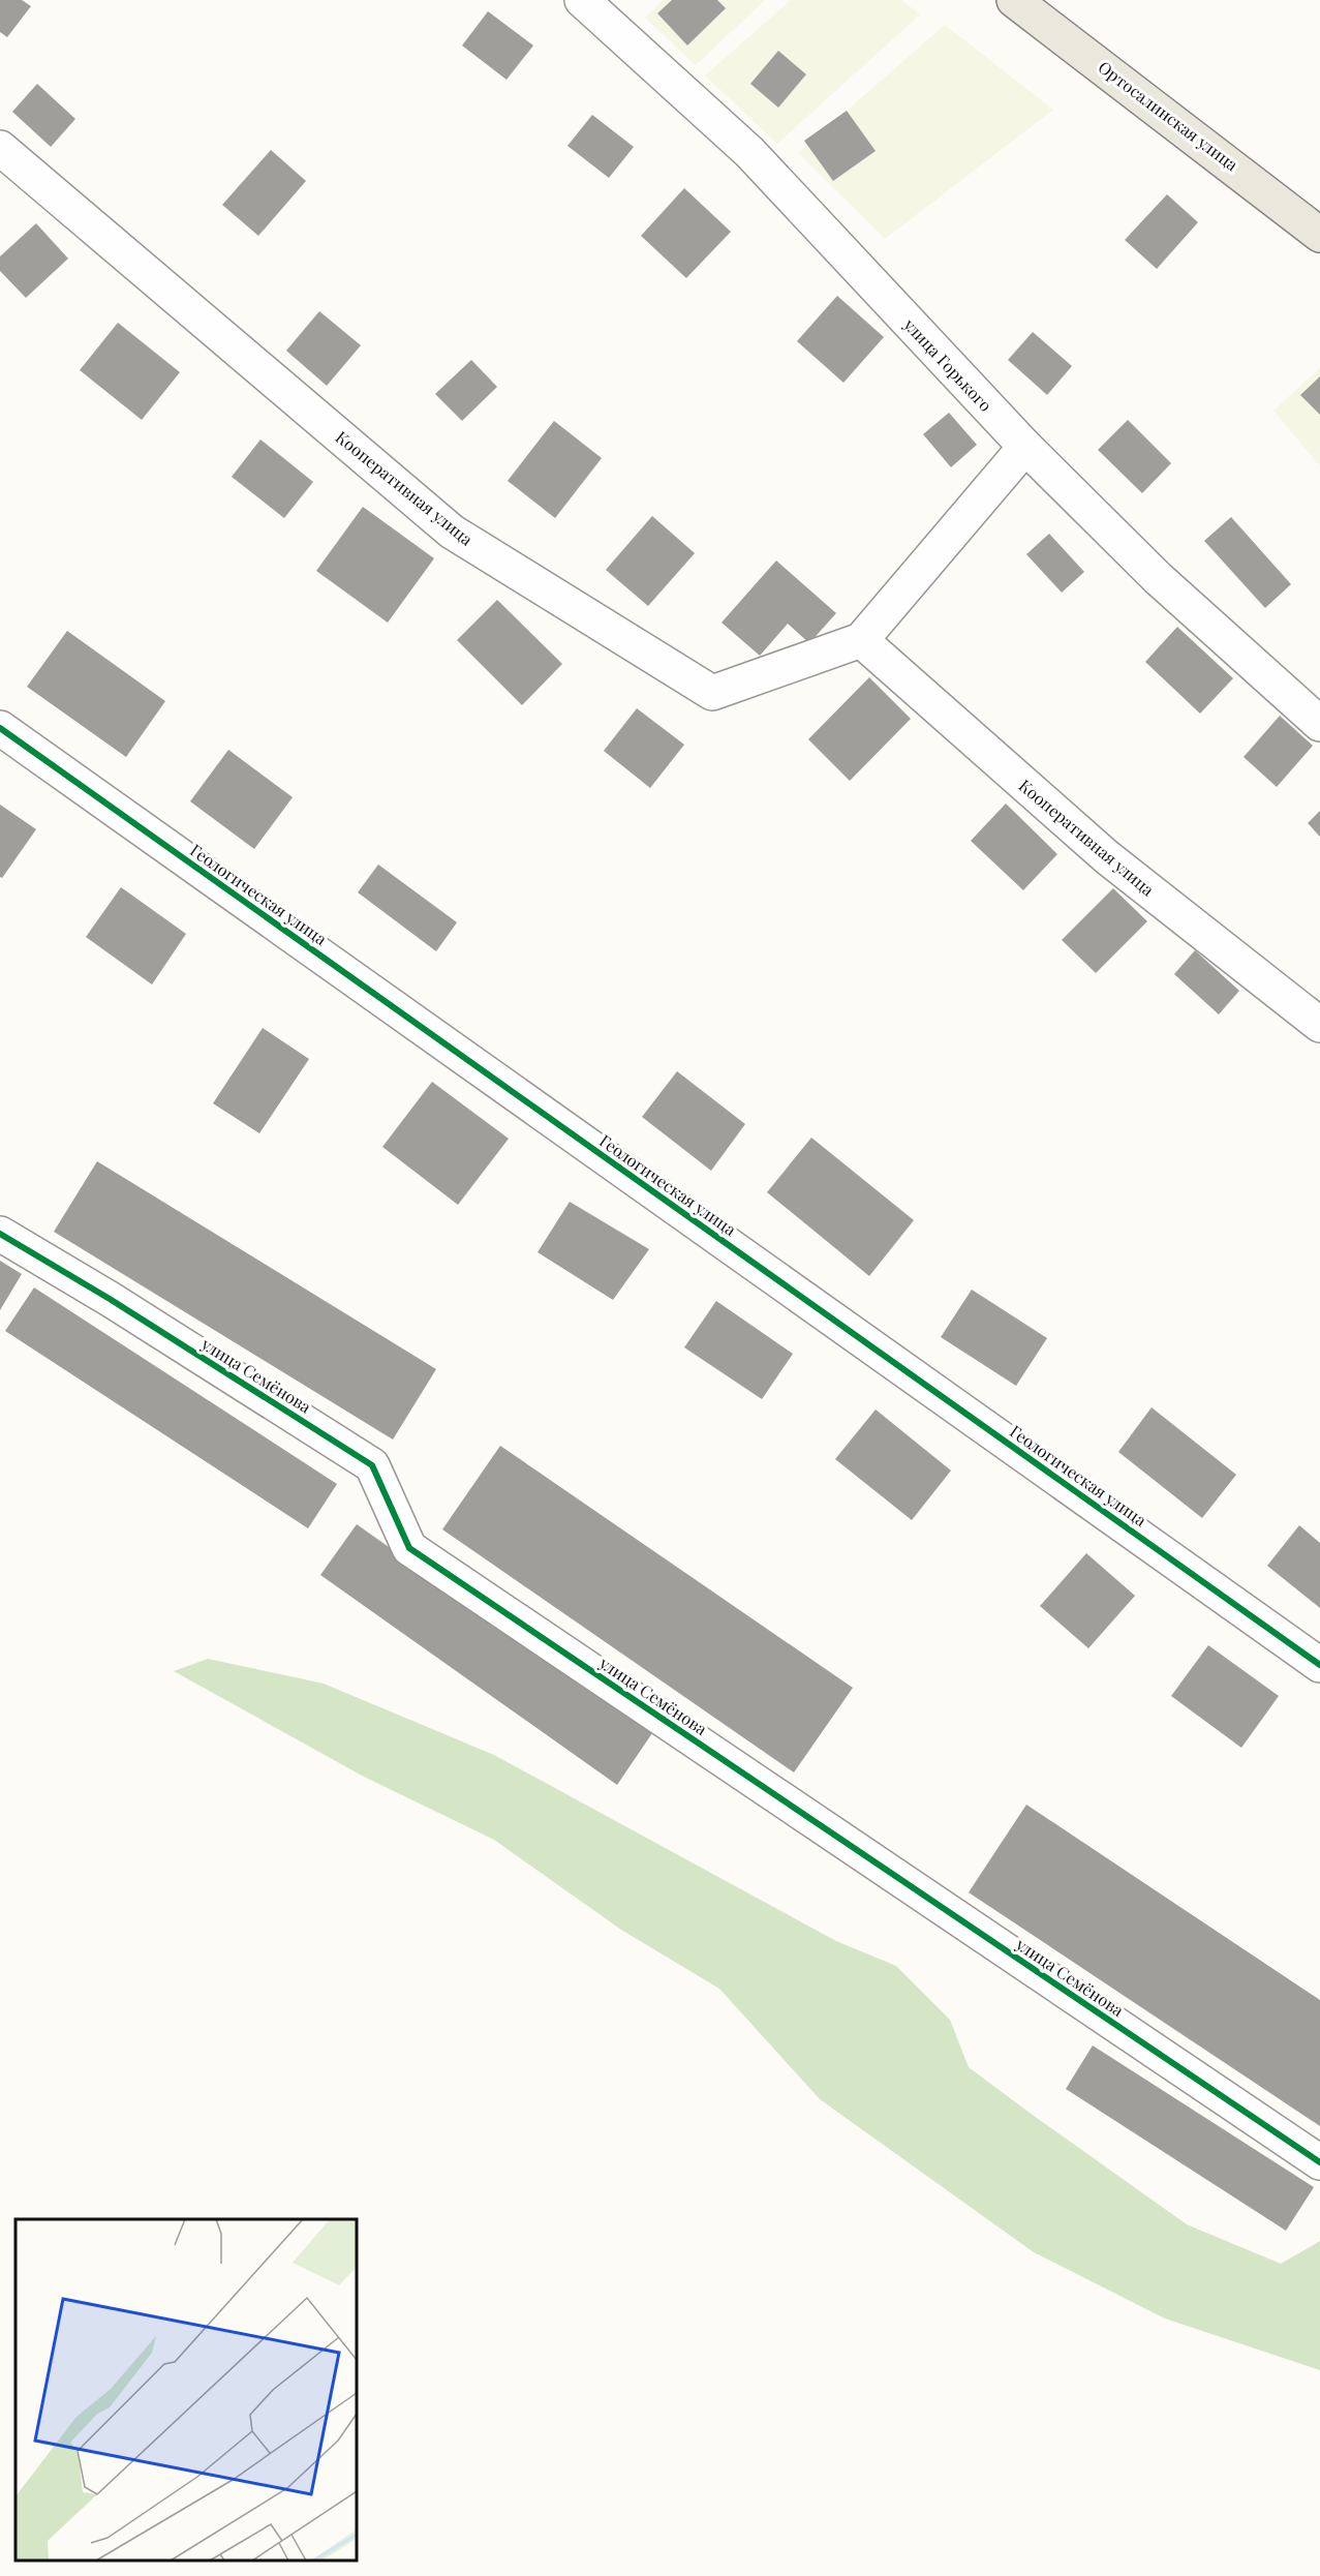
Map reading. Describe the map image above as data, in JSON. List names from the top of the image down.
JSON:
{
  "streets": {
    "main road": ["Ортосалинская улица"],
    "street": [
      "улица Горького",
      "Кооперативная улица",
      "Геологическая улица",
      "улица Семёнова"
    ]
  }
}
